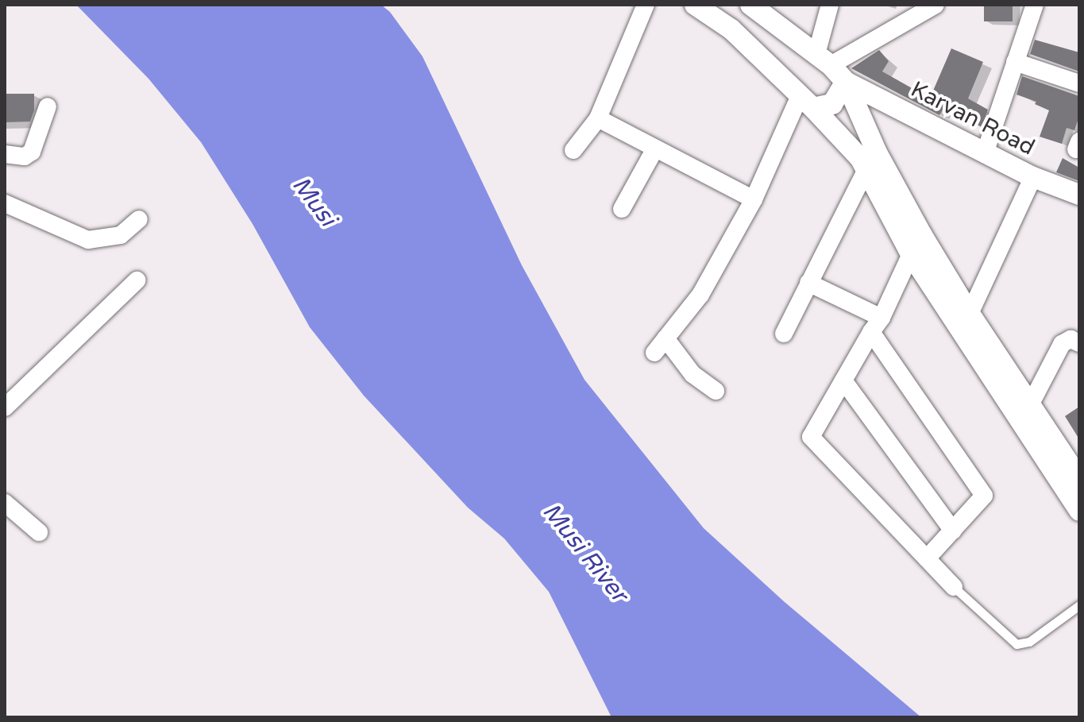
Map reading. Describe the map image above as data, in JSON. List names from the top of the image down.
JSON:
{
  "streets": {
    "street": ["Karvan Road"]
  },
  "water": ["Musi", "Musi River"]
}
